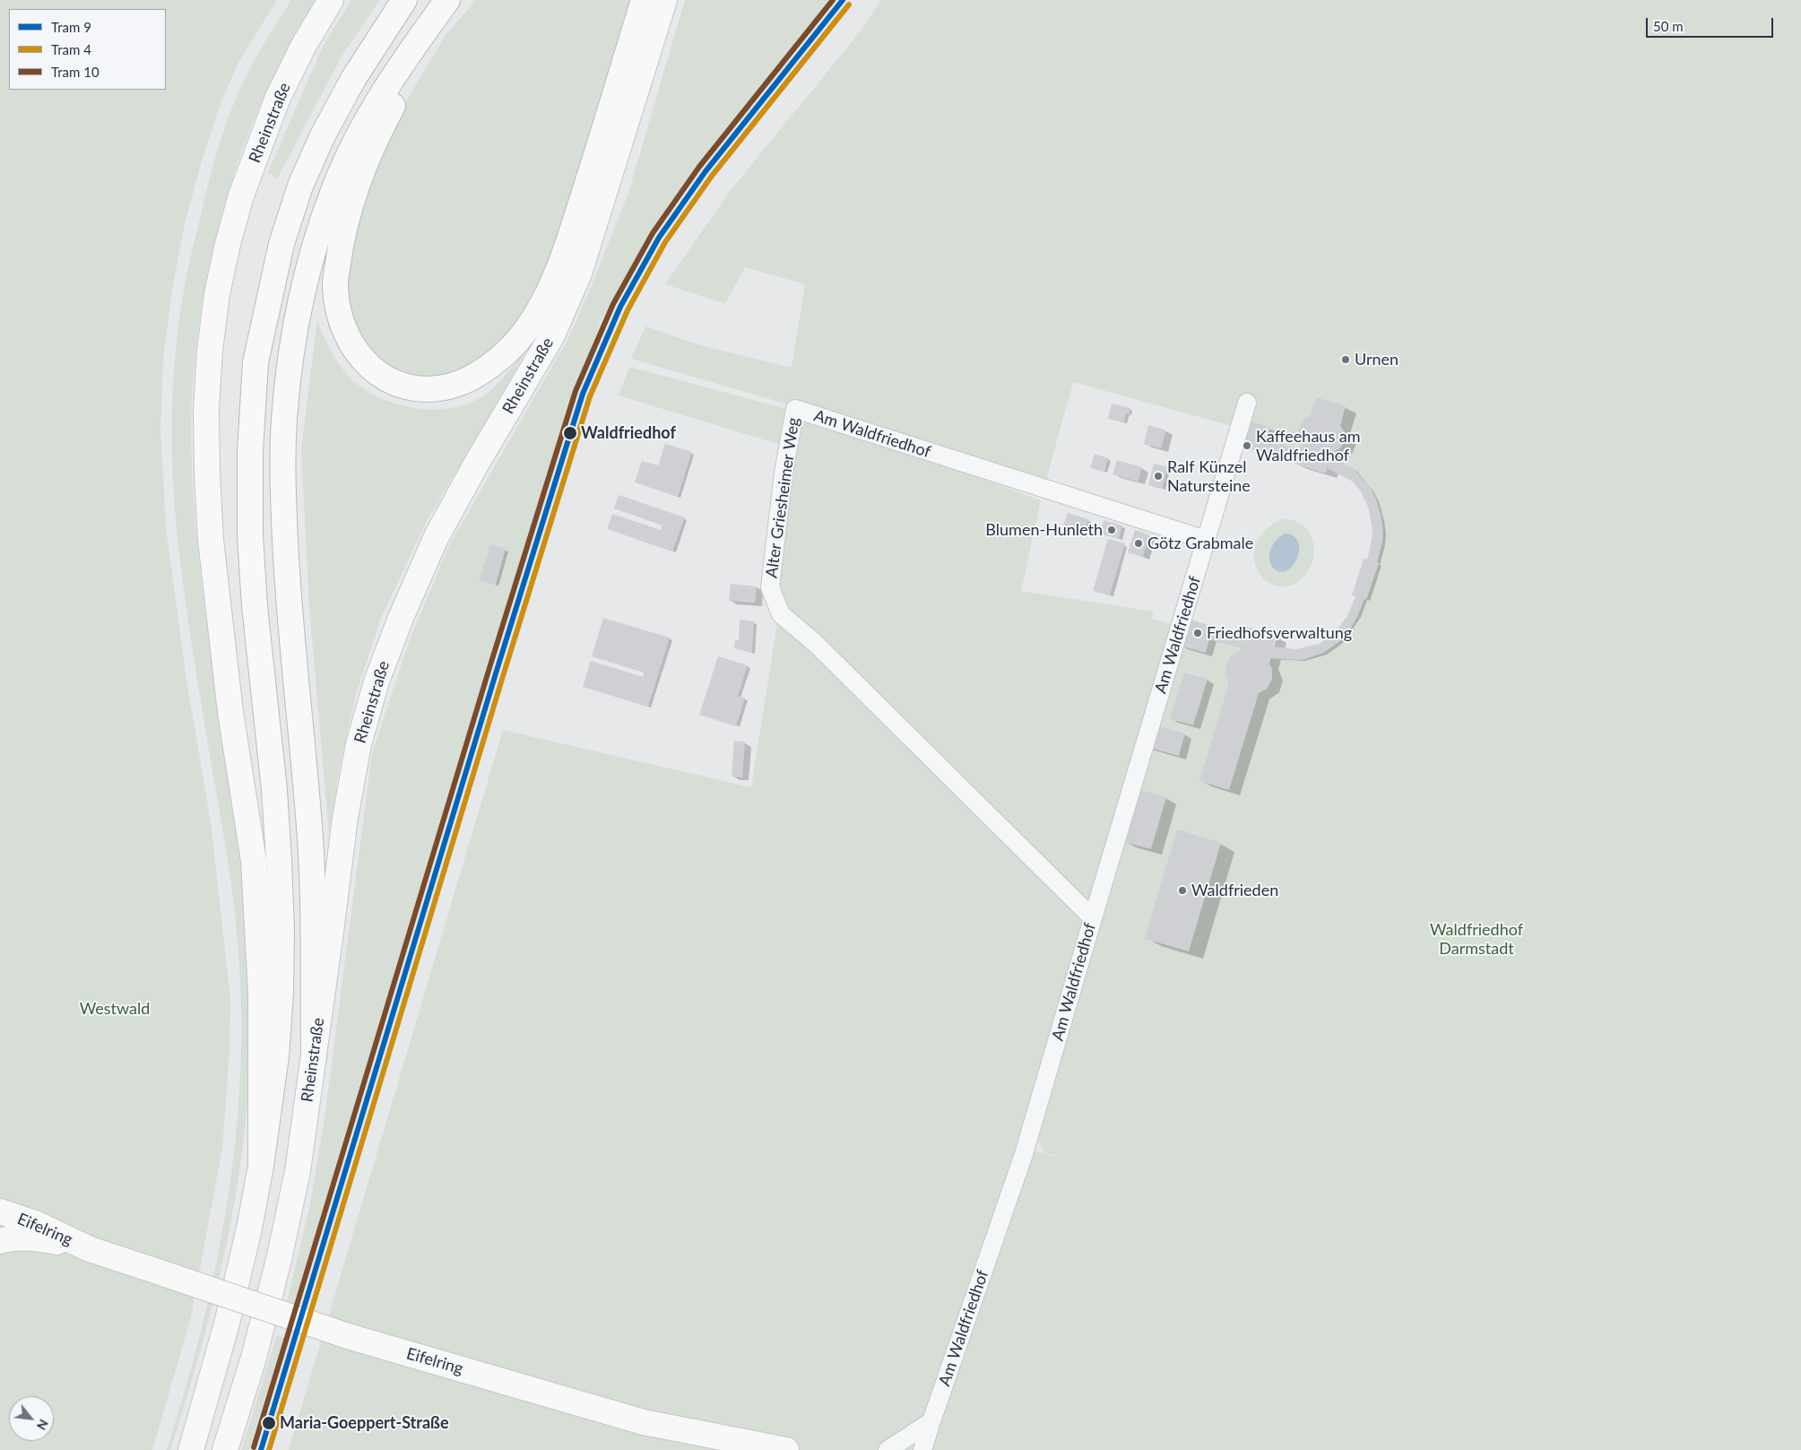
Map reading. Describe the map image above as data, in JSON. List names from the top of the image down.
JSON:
{
  "streets": {
    "main road": ["Rheinstraße", "Eifelring"],
    "street": ["Am Waldfriedhof", "Alter Griesheimer Weg"]
  },
  "crossings": [
    ["Am Waldfriedhof", "Alter Griesheimer Weg"]
  ],
  "parks": ["Waldfriedhof Darmstadt", "Westwald"],
  "places": [
    "Urnen",
    "Waldfriedhof",
    "Kaffeehaus am Waldfriedhof",
    "Ralf Künzel Natursteine",
    "Blumen-Hunleth",
    "Götz Grabmale",
    "Friedhofsverwaltung",
    "Waldfrieden",
    "Maria-Goeppert-Straße"
  ],
  "lines": ["tram line 9", "tram line 10", "tram line 4"],
  "legend": ["Tram 9", "Tram 4", "Tram 10"],
  "scale_bar": "50 m",
  "north": "bottom right"
}
